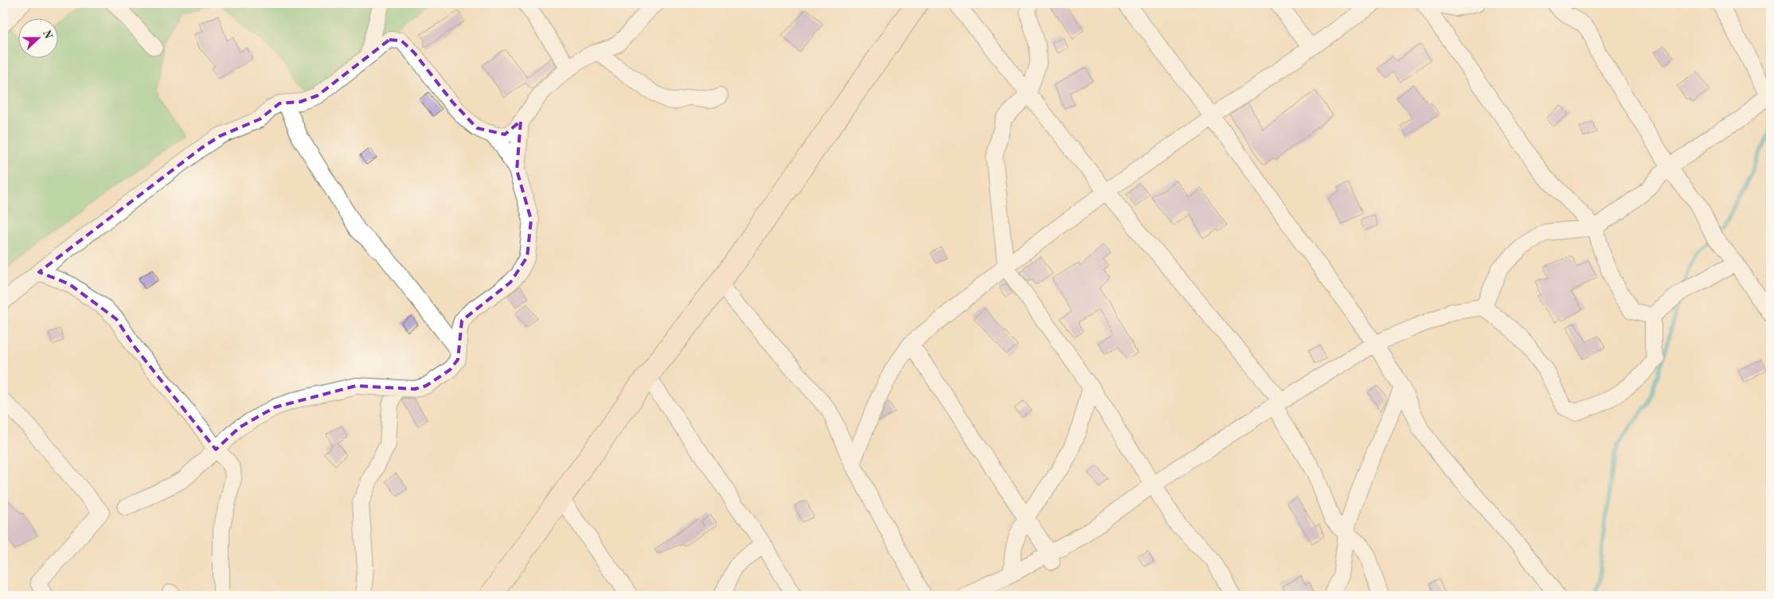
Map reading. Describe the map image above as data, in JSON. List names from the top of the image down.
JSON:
{
  "north": "right"
}
